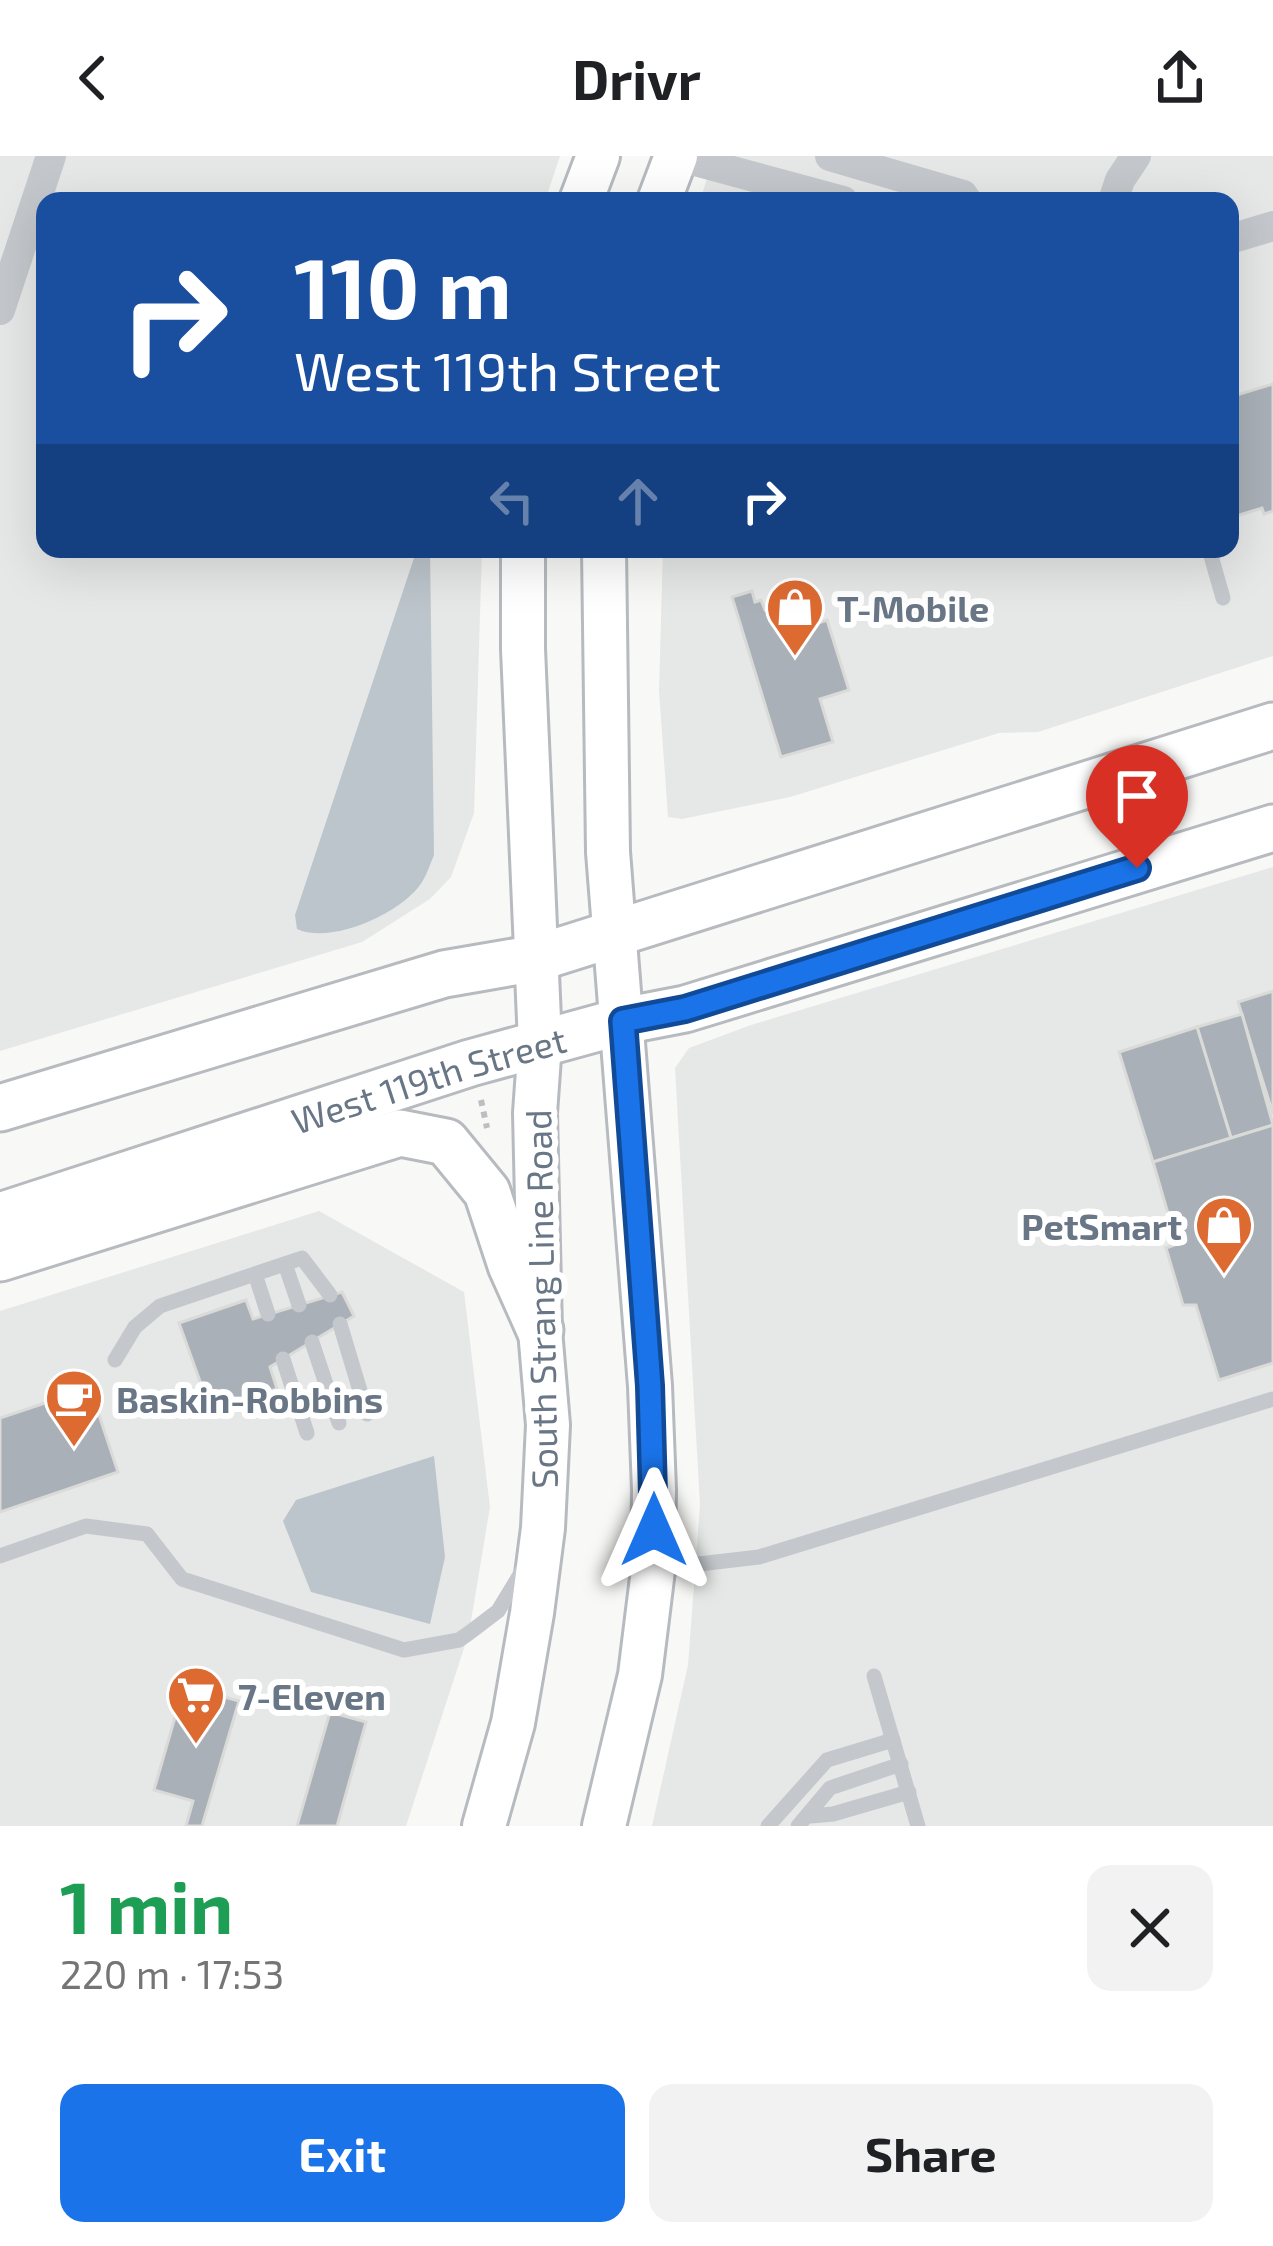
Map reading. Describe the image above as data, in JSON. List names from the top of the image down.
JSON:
{
  "streets": {
    "main road": ["West 119th Street", "South Strang Line Road"]
  },
  "crossings": [
    ["West 119th Street", "South Strang Line Road"]
  ],
  "places": {
    "shop": ["T-Mobile", "PetSmart"],
    "cafe": ["Baskin-Robbins"],
    "supermarket": ["7-Eleven"]
  },
  "page": {
    "header": "Drivr",
    "turn": ["110 m", "West 119th Street"],
    "heading": ["1 min", "220 m · 17:53"],
    "buttons": ["Exit", "Share"]
  }
}
